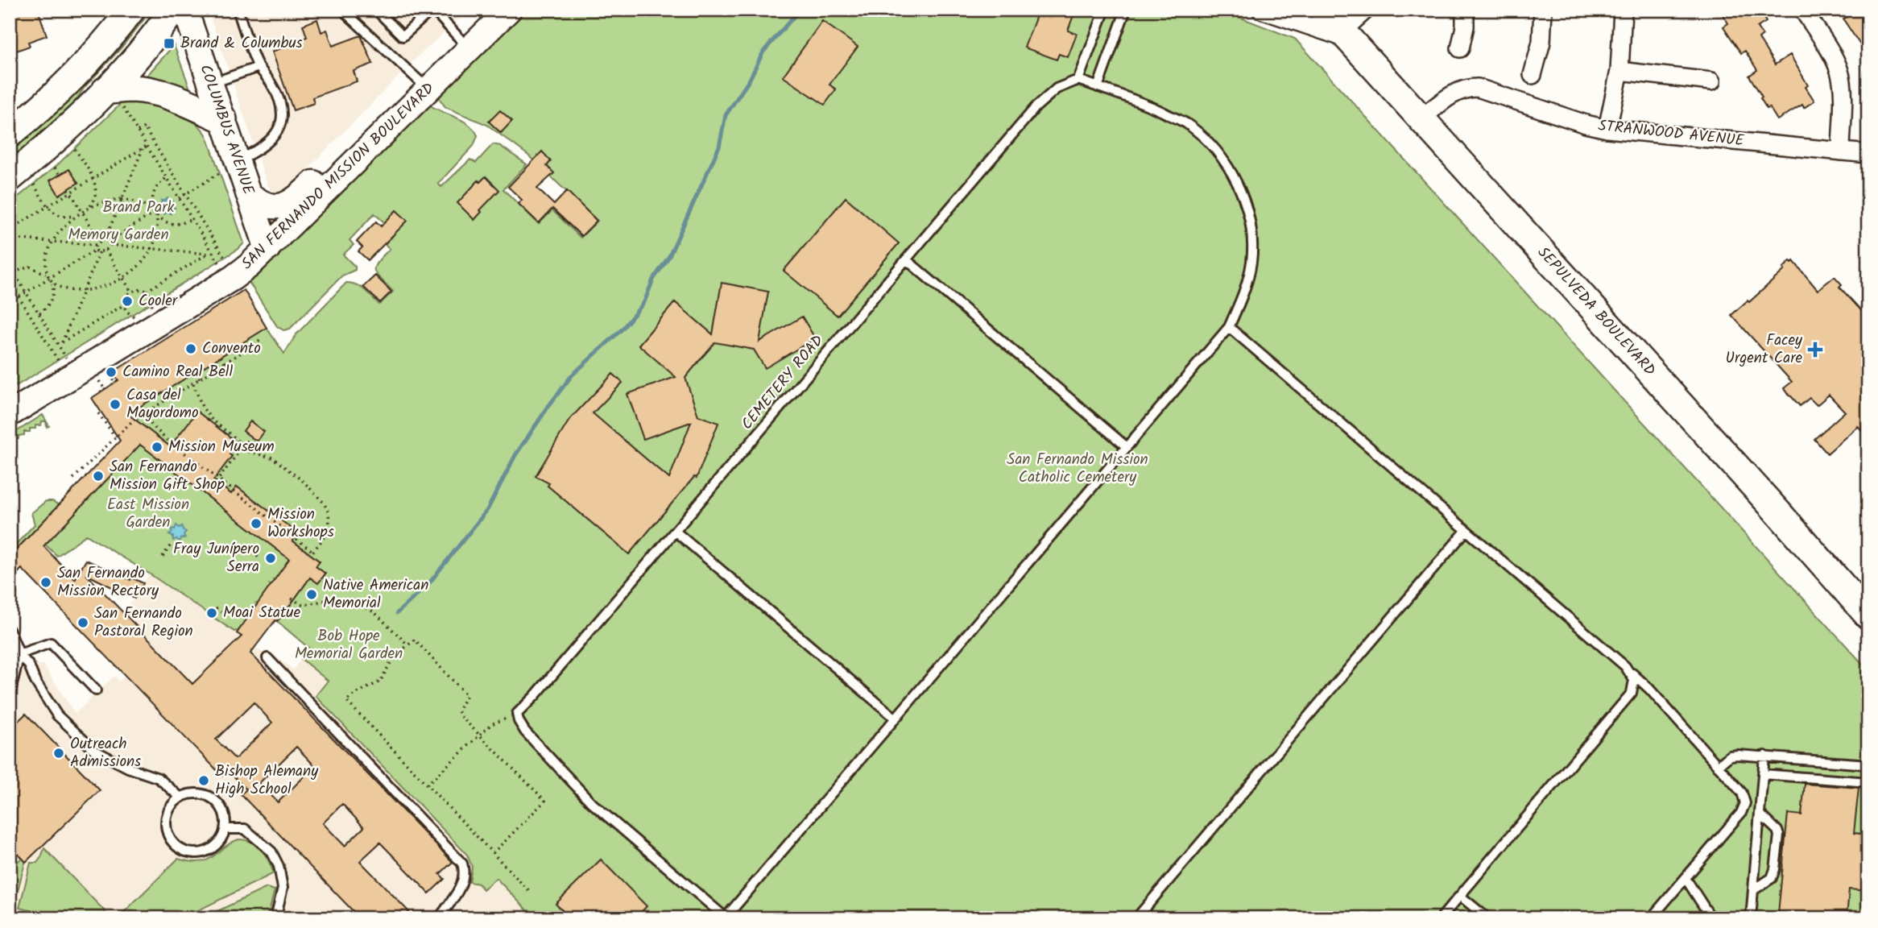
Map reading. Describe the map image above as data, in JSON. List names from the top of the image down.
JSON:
{
  "streets": {
    "main road": ["COLUMBUS AVENUE", "SAN FERNANDO MISSION BOULEVARD", "SEPULVEDA BOULEVARD"],
    "street": ["STRANWOOD AVENUE"],
    "lane": ["CEMETERY ROAD"]
  },
  "crossings": [
    ["COLUMBUS AVENUE", "SAN FERNANDO MISSION BOULEVARD"],
    ["STRANWOOD AVENUE", "SEPULVEDA BOULEVARD"]
  ],
  "parks": [
    "Brand Park",
    "Memory Garden",
    "San Fernando Mission Catholic Cemetery",
    "East Mission Garden",
    "Bob Hope Memorial Garden"
  ],
  "places": {
    "transit": ["Brand & Columbus"],
    "other": [
      "Cooler",
      "Convento",
      "Camino Real Bell",
      "Casa del Mayordomo",
      "Mission Museum",
      "San Fernando Mission Gift Shop",
      "Mission Workshops",
      "Fray Junípero Serra",
      "San Fernando Mission Rectory",
      "Native American Memorial",
      "Moai Statue",
      "San Fernando Pastoral Region",
      "Outreach Admissions",
      "Bishop Alemany High School"
    ],
    "health": ["Facey Urgent Care"]
  }
}
